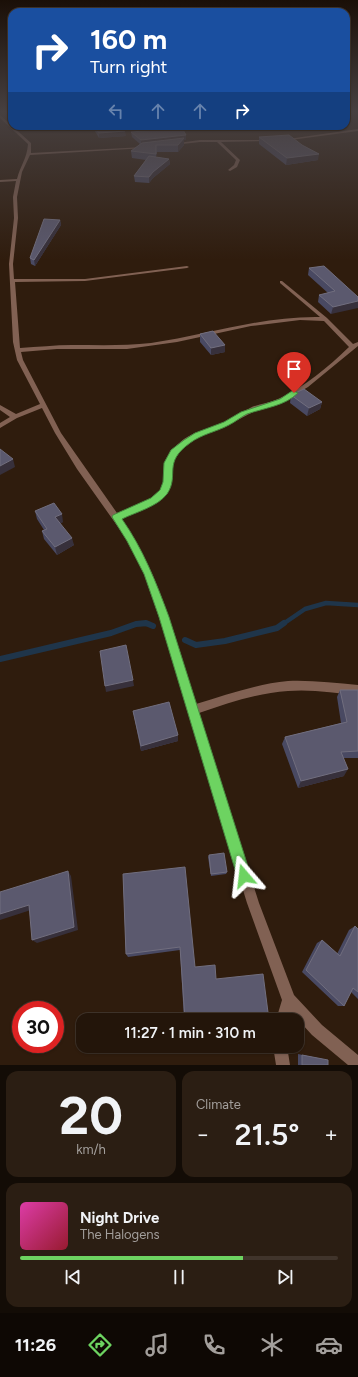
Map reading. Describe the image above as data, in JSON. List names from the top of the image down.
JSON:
{
  "page": {
    "turn": ["160 m", "Turn right"],
    "limit": "30",
    "trip": "11:27 · 1 min · 310 m",
    "tile": [
      ["20", "km/h"],
      "Climate"
    ],
    "heat": ["−", "21.5°", "+"],
    "song": ["Night Drive", "The Halogens"],
    "tabs": "11:26"
  }
}
